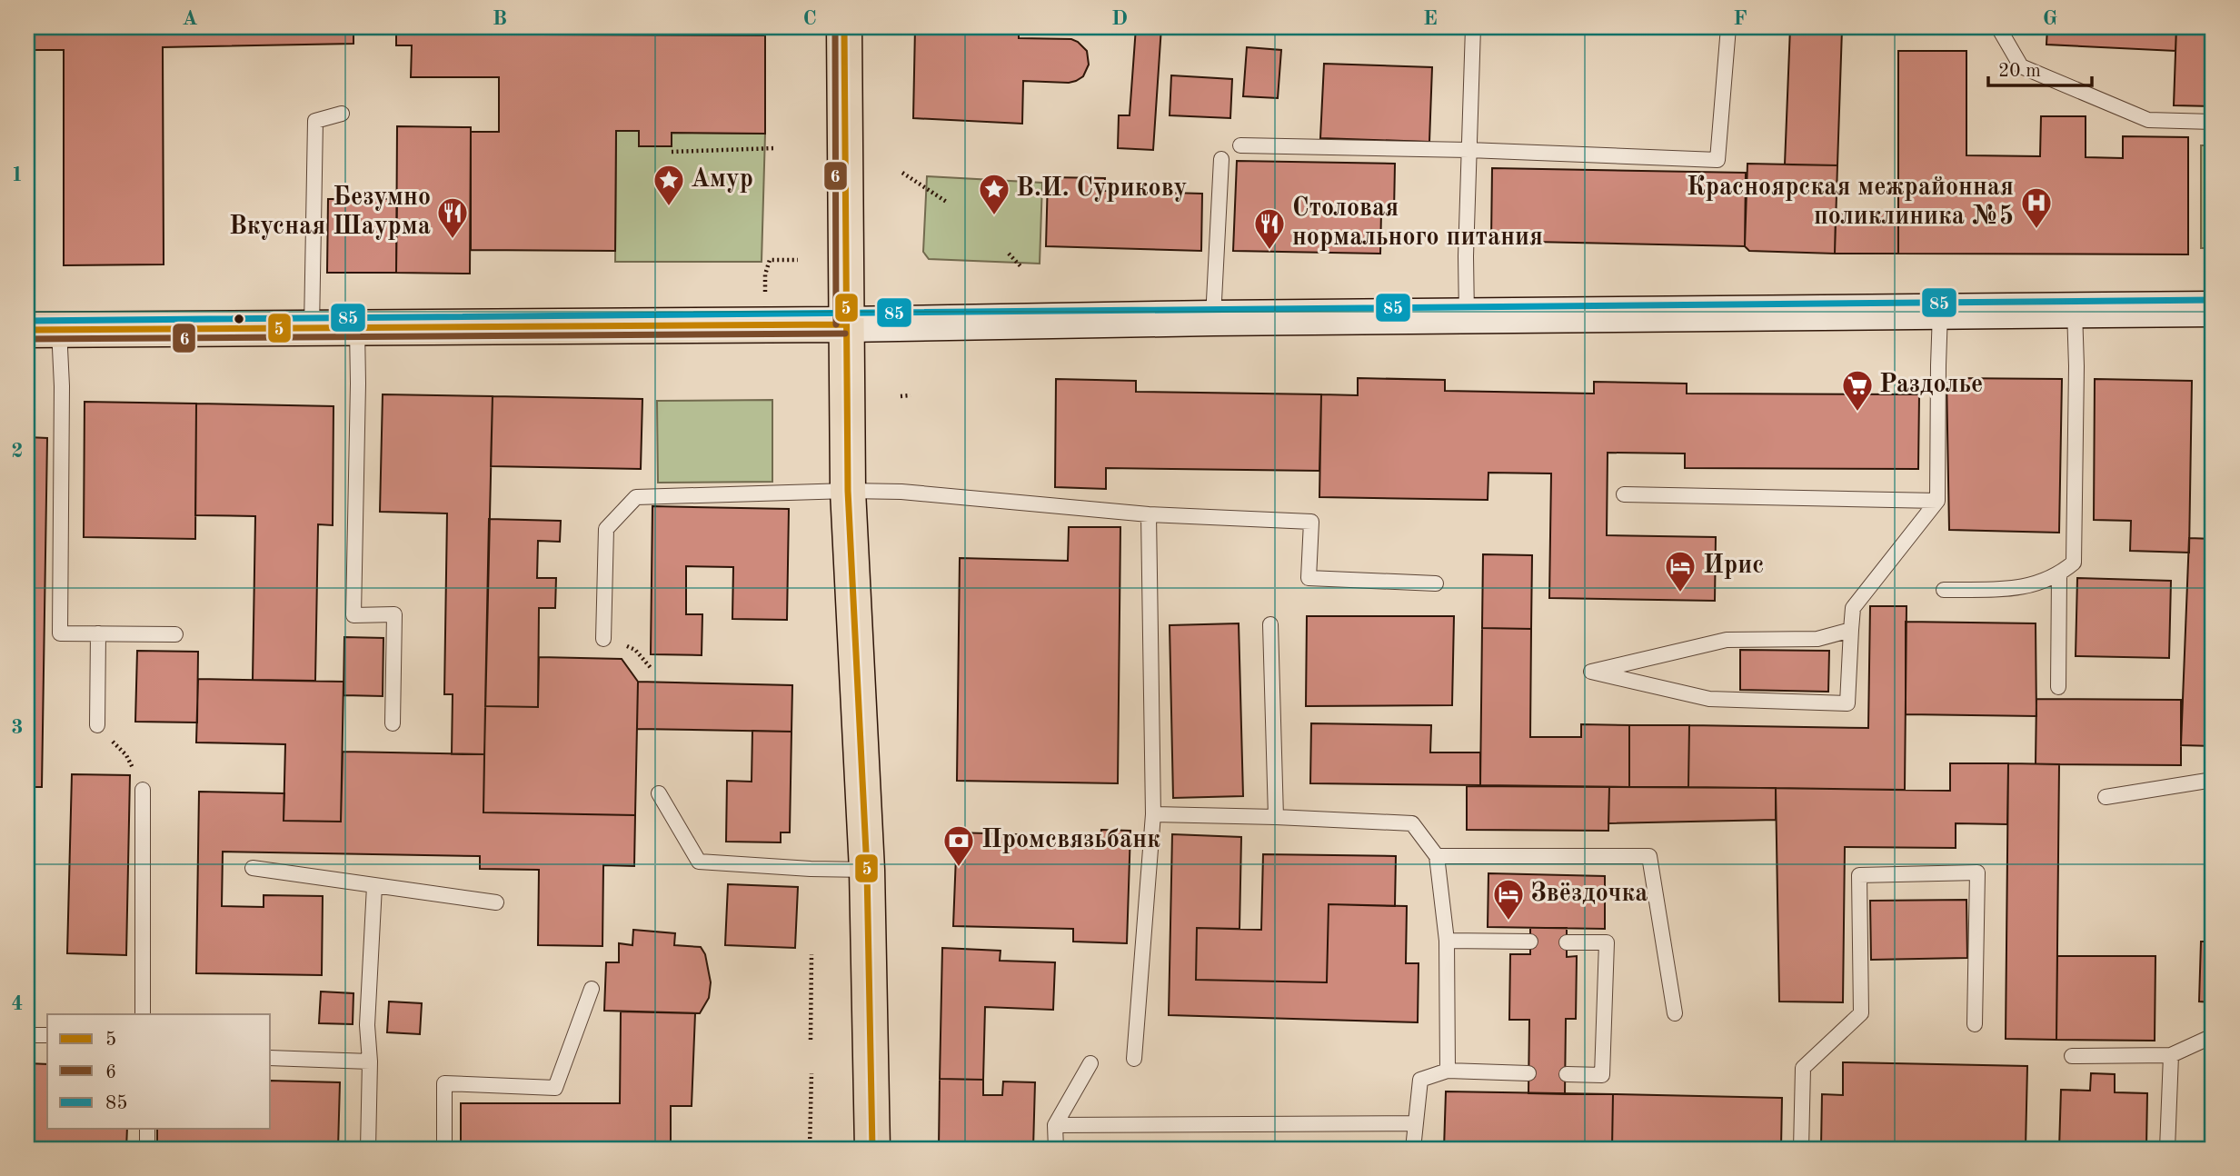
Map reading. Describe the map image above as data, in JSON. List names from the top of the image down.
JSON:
{
  "places": {
    "place": ["Амур", "В.И. Сурикову"],
    "hospital": ["Красноярская межрайонная поликлиника №5"],
    "restaurant": ["Безумно Вкусная Шаурма", "Столовая нормального питания"],
    "supermarket": ["Раздолье"],
    "hotel": ["Ирис", "Звёздочка"],
    "bank": ["Промсвязьбанк"]
  },
  "lines": ["transit line 5", "transit line 6", "transit line 85"],
  "legend": ["5", "6", "85"],
  "scale_bar": "20 m",
  "grid": {
    "columns": [
      "A",
      "B",
      "C",
      "D",
      "E",
      "F",
      "G"
    ],
    "rows": [
      "1",
      "2",
      "3",
      "4"
    ]
  }
}
